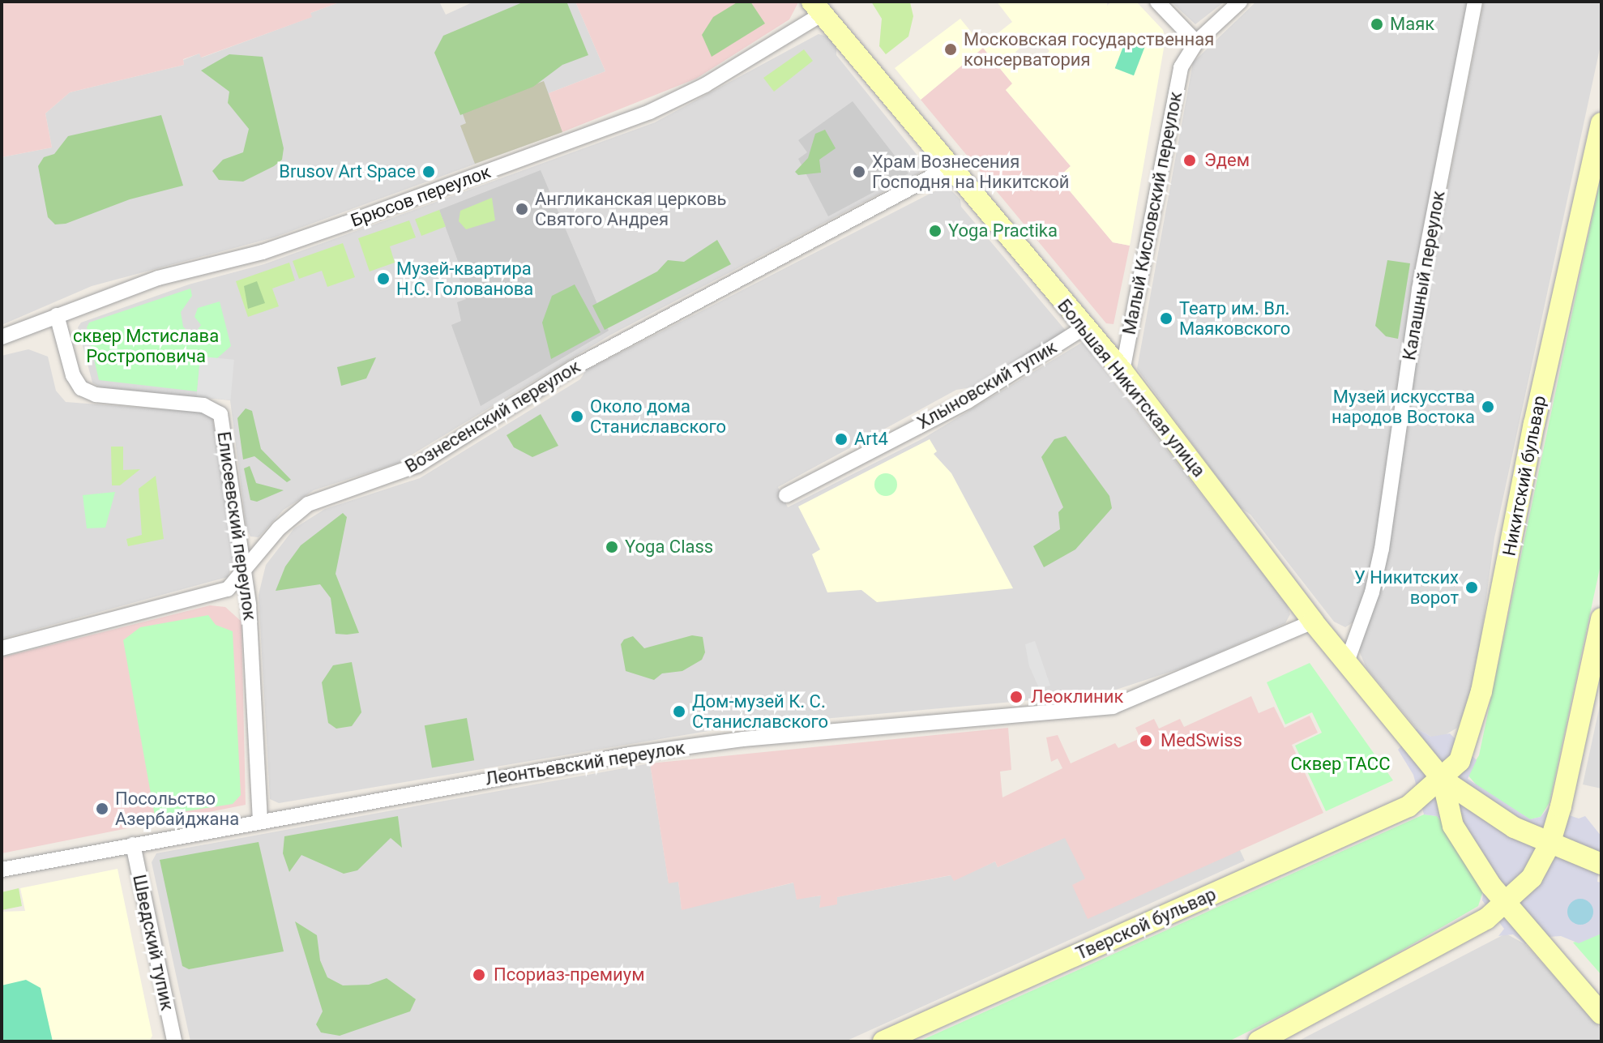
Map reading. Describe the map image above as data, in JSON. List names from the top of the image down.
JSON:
{
  "streets": {
    "main road": ["Большая Никитская улица", "Никитский бульвар", "Тверской бульвар"],
    "street": [
      "Брюсов переулок",
      "Малый Кисловский переулок",
      "Калашный переулок",
      "Хлыновский тупик",
      "Вознесенский переулок",
      "Елисеевский переулок",
      "Леонтьевский переулок",
      "Шведский тупик"
    ]
  },
  "crossings": [
    ["Брюсов переулок", "Большая Никитская улица"],
    ["Брюсов переулок", "Елисеевский переулок"],
    ["Малый Кисловский переулок", "Большая Никитская улица"],
    ["Калашный переулок", "Большая Никитская улица"],
    ["Хлыновский тупик", "Большая Никитская улица"],
    ["Большая Никитская улица", "Вознесенский переулок"],
    ["Большая Никитская улица", "Никитский бульвар"],
    ["Большая Никитская улица", "Леонтьевский переулок"],
    ["Вознесенский переулок", "Елисеевский переулок"],
    ["Никитский бульвар", "Тверской бульвар"],
    ["Елисеевский переулок", "Леонтьевский переулок"],
    ["Леонтьевский переулок", "Шведский тупик"]
  ],
  "parks": ["сквер Мстислава Ростроповича", "Сквер ТАСС"],
  "places": [
    "Маяк",
    "Московская государственная консерватория",
    "Эдем",
    "Brusov Art Space",
    "Храм Вознесения Господня на Никитской",
    "Англиканская церковь Святого Андрея",
    "Yoga Practika",
    "Музей-квартира Н.С. Голованова",
    "Театр им. Вл. Маяковского",
    "Музей искусства народов Востока",
    "Около дома Станиславского",
    "Art4",
    "Yoga Class",
    "У Никитских ворот",
    "Леоклиник",
    "Дом-музей К. С. Станиславского",
    "MedSwiss",
    "Посольство Азербайджана",
    "Псориаз-премиум"
  ]
}
